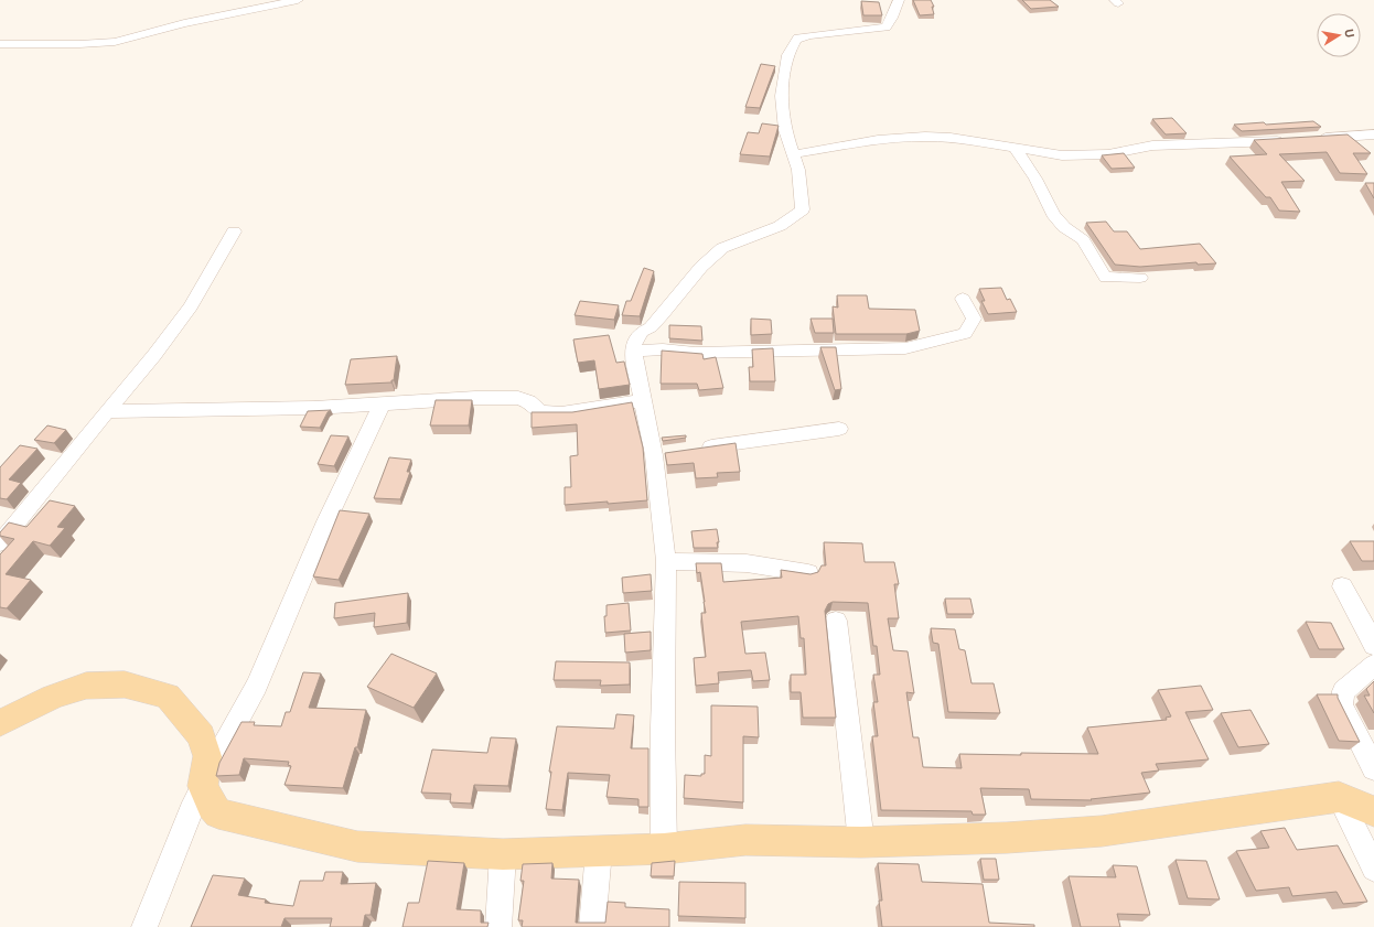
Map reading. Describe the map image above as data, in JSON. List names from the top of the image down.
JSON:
{
  "north": "right"
}
